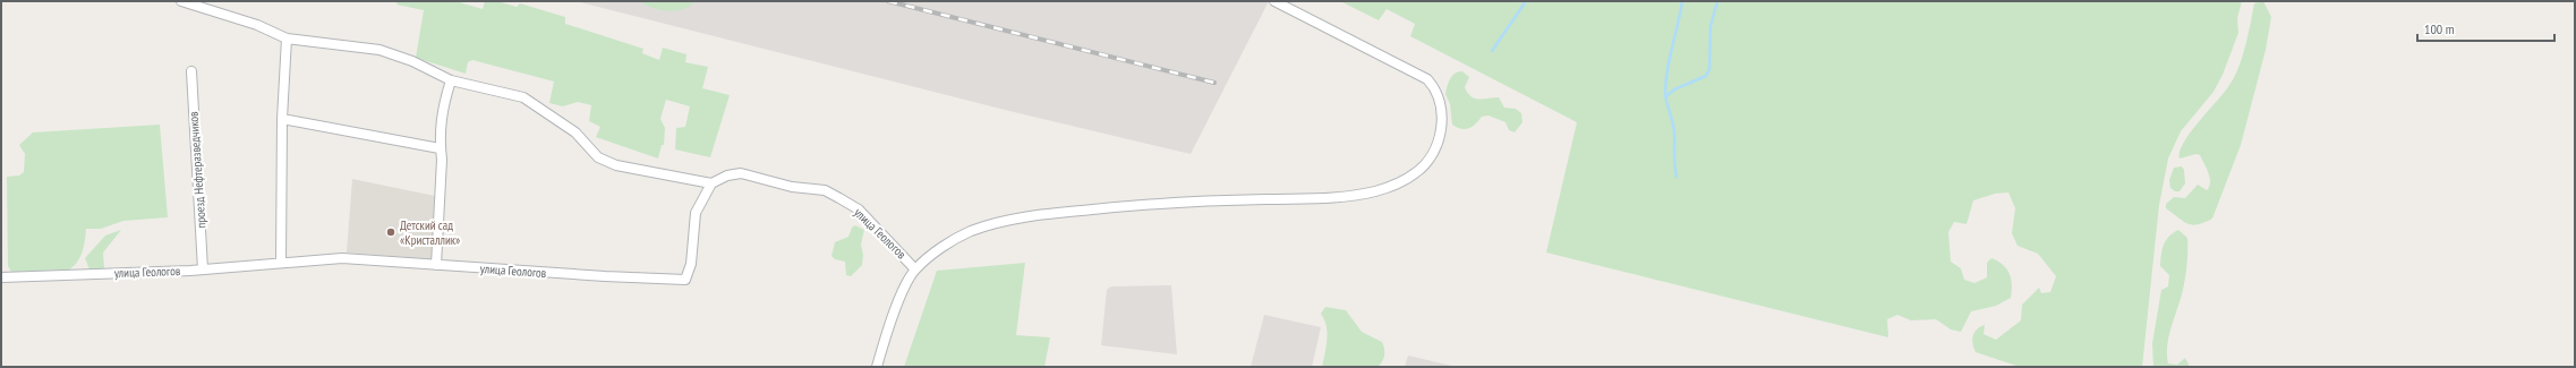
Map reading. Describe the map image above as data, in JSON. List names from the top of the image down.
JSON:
{
  "streets": {
    "street": ["проезд Нефтеразведчиков", "улица Геологов"]
  },
  "crossings": [
    ["проезд Нефтеразведчиков", "улица Геологов"]
  ],
  "places": ["Детский сад «Кристаллик»"],
  "scale_bar": "100 m"
}
